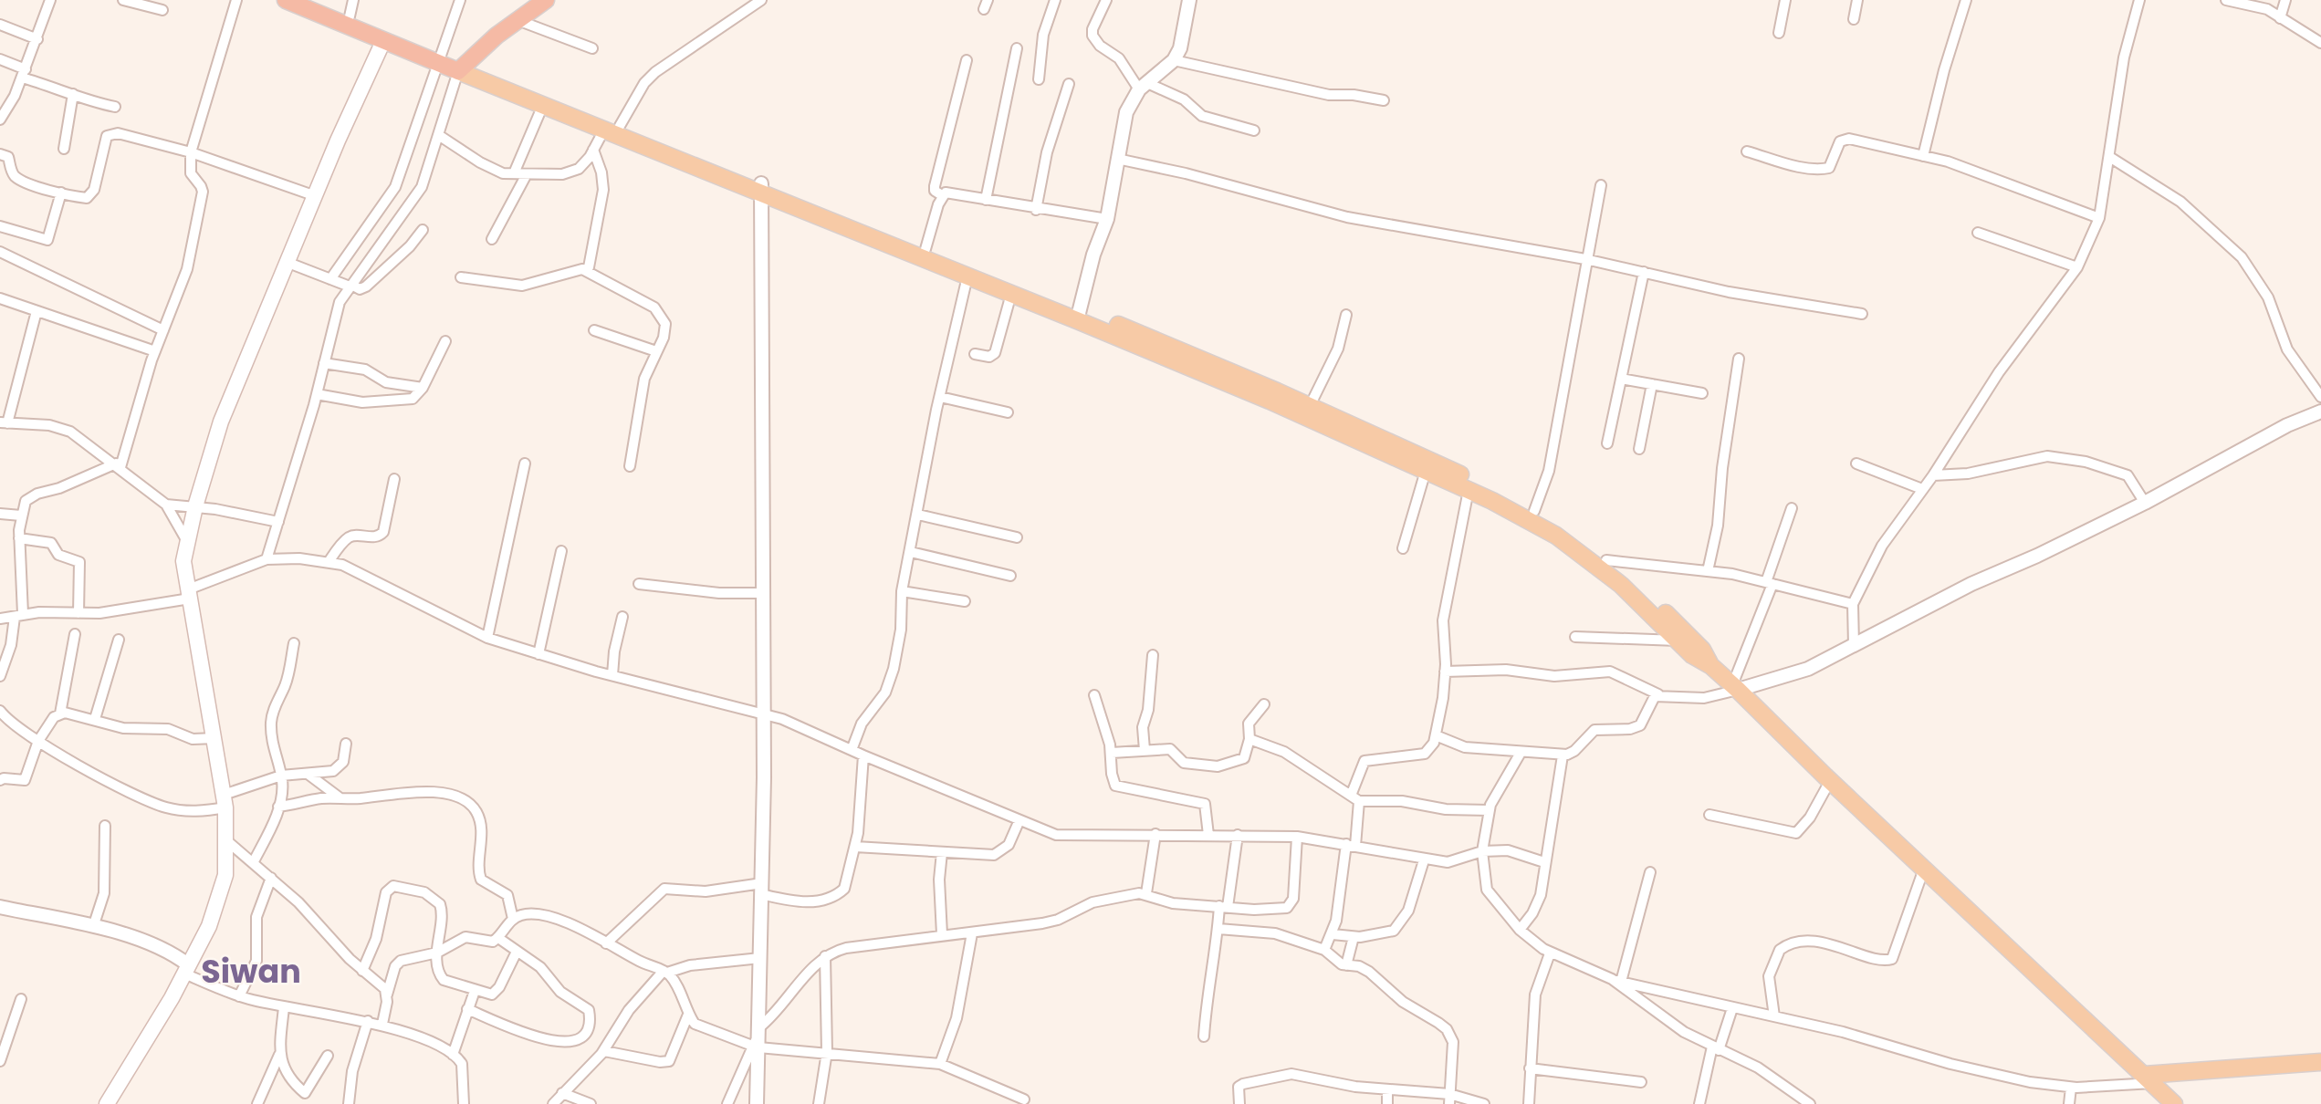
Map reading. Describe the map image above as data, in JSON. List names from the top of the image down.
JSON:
{
  "districts": ["Siwan"]
}
